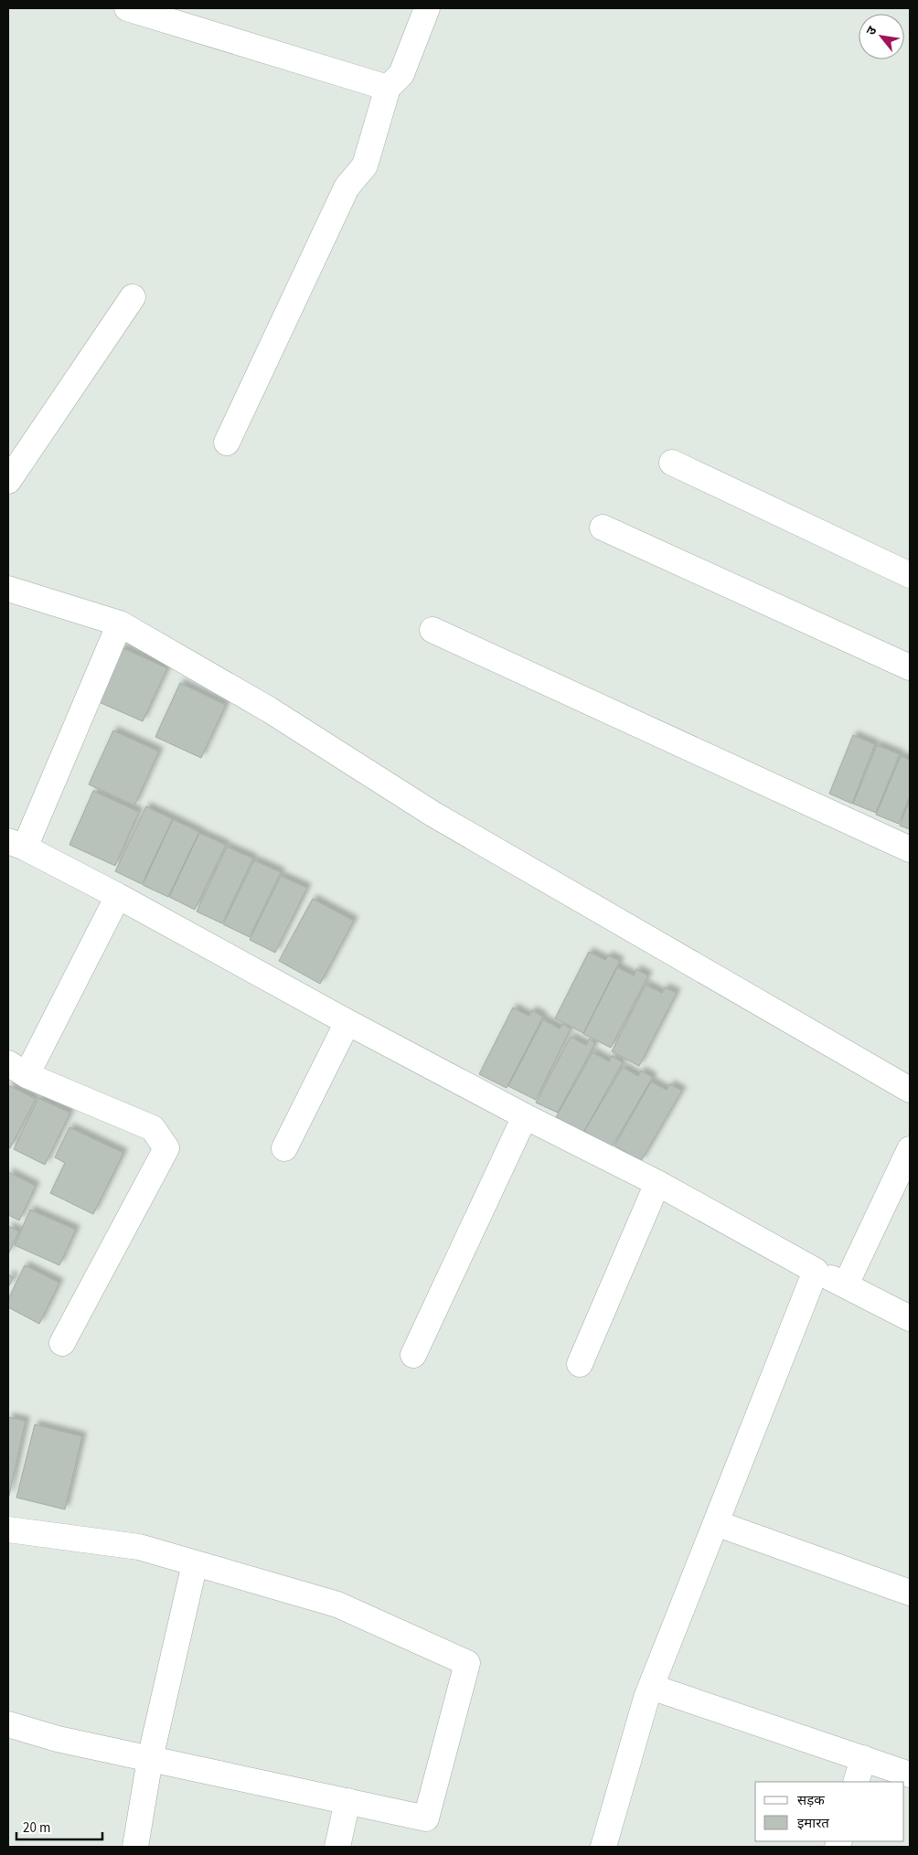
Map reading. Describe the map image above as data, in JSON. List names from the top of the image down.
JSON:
{
  "legend": ["सड़क", "इमारत"],
  "scale_bar": "20 m",
  "north": "top left"
}
